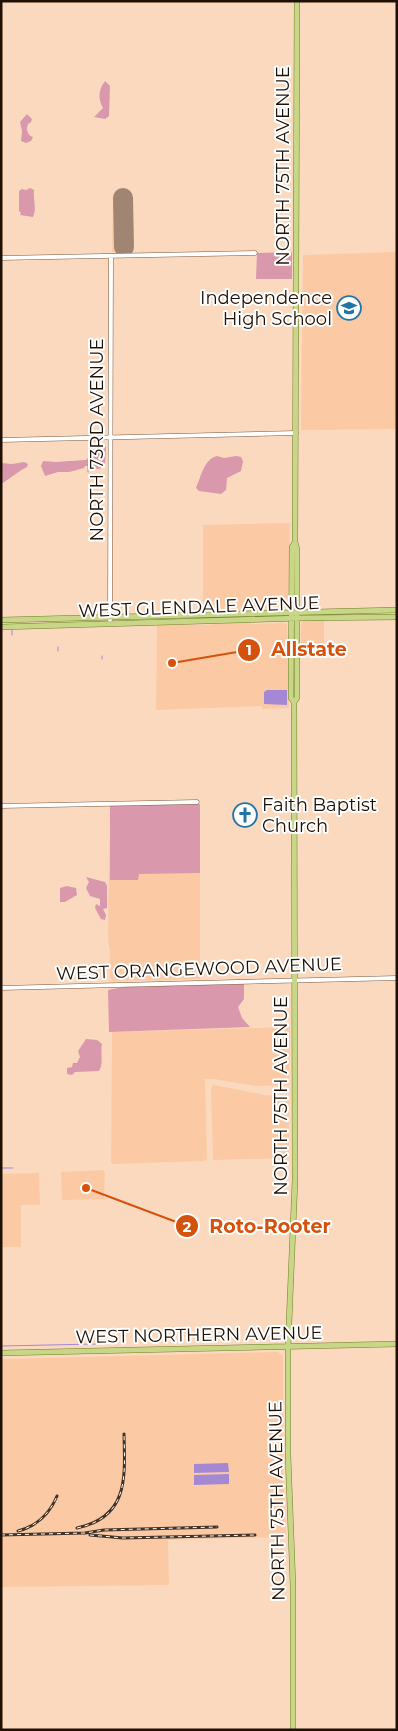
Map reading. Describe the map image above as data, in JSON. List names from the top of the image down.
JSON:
{
  "streets": {
    "main road": ["NORTH 75TH AVENUE", "WEST GLENDALE AVENUE", "WEST NORTHERN AVENUE"],
    "street": ["NORTH 73RD AVENUE", "WEST ORANGEWOOD AVENUE"]
  },
  "crossings": [
    ["NORTH 75TH AVENUE", "WEST GLENDALE AVENUE"],
    ["NORTH 75TH AVENUE", "WEST ORANGEWOOD AVENUE"],
    ["NORTH 75TH AVENUE", "WEST NORTHERN AVENUE"],
    ["NORTH 73RD AVENUE", "WEST GLENDALE AVENUE"]
  ],
  "places": {
    "school or university": ["Independence High School"],
    "other": ["Allstate", "Roto-Rooter"],
    "church": ["Faith Baptist Church"]
  }
}
